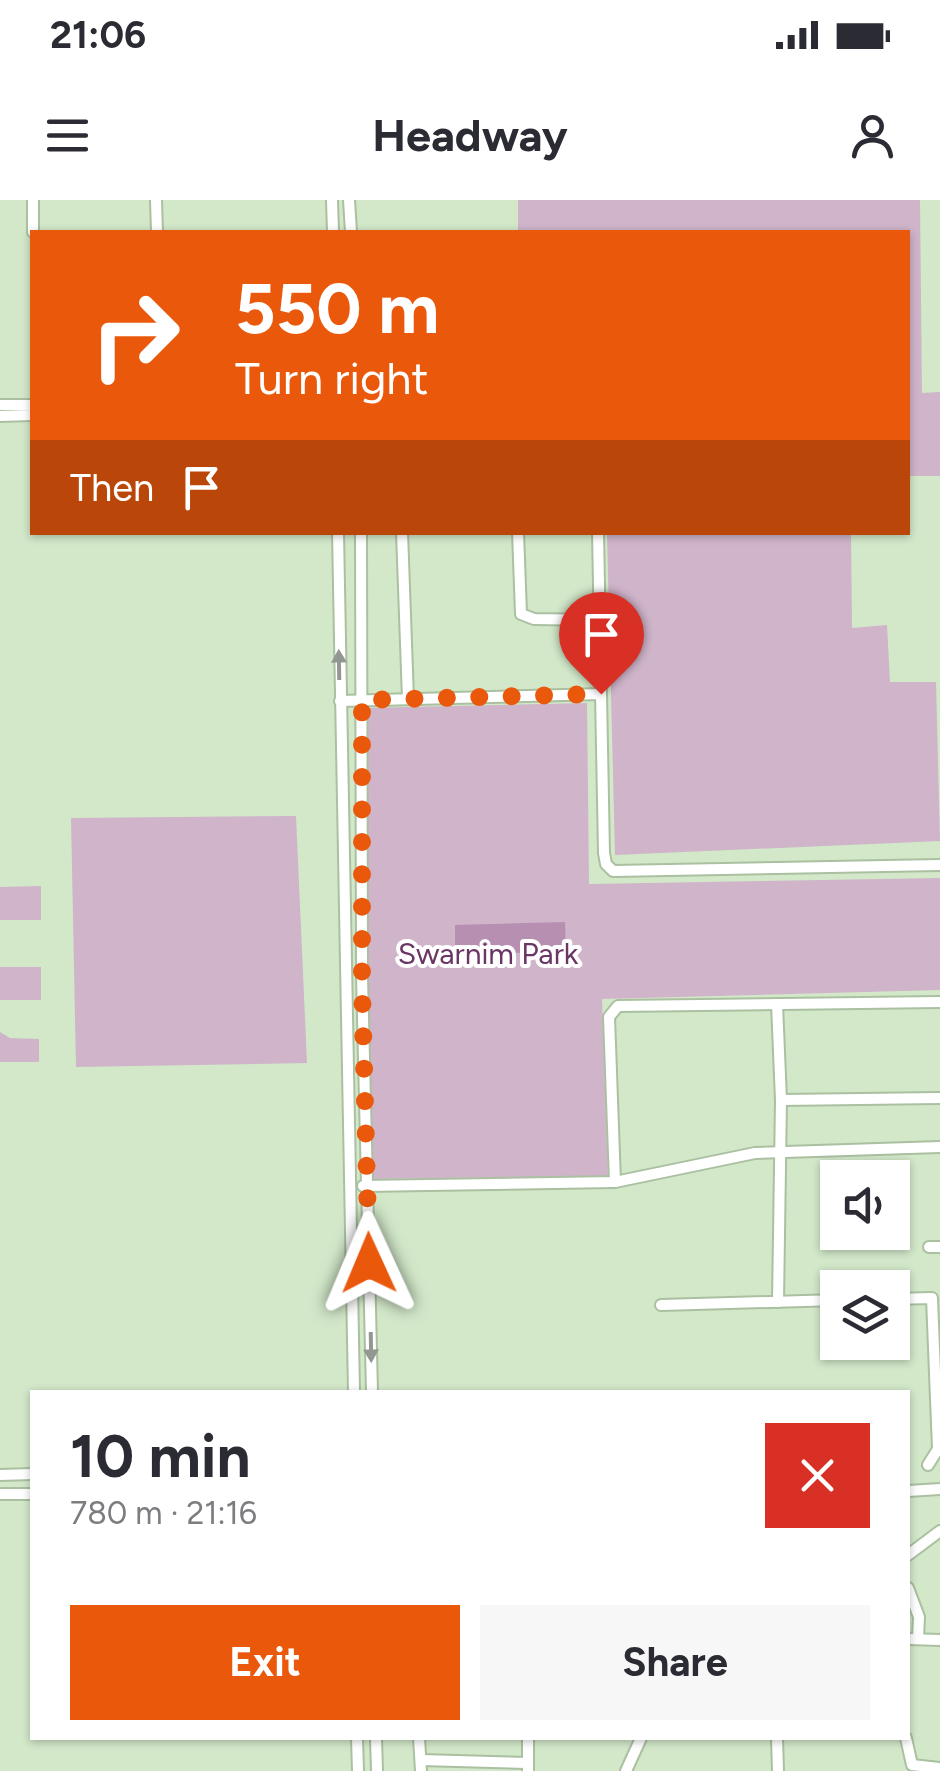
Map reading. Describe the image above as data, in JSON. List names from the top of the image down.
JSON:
{
  "parks": ["Swarnim Park"],
  "page": {
    "status": "21:06",
    "header": "Headway",
    "turn": ["550 m", "Turn right"],
    "then": "Then",
    "heading": ["10 min", "780 m · 21:16"],
    "buttons": ["Exit", "Share"]
  }
}
